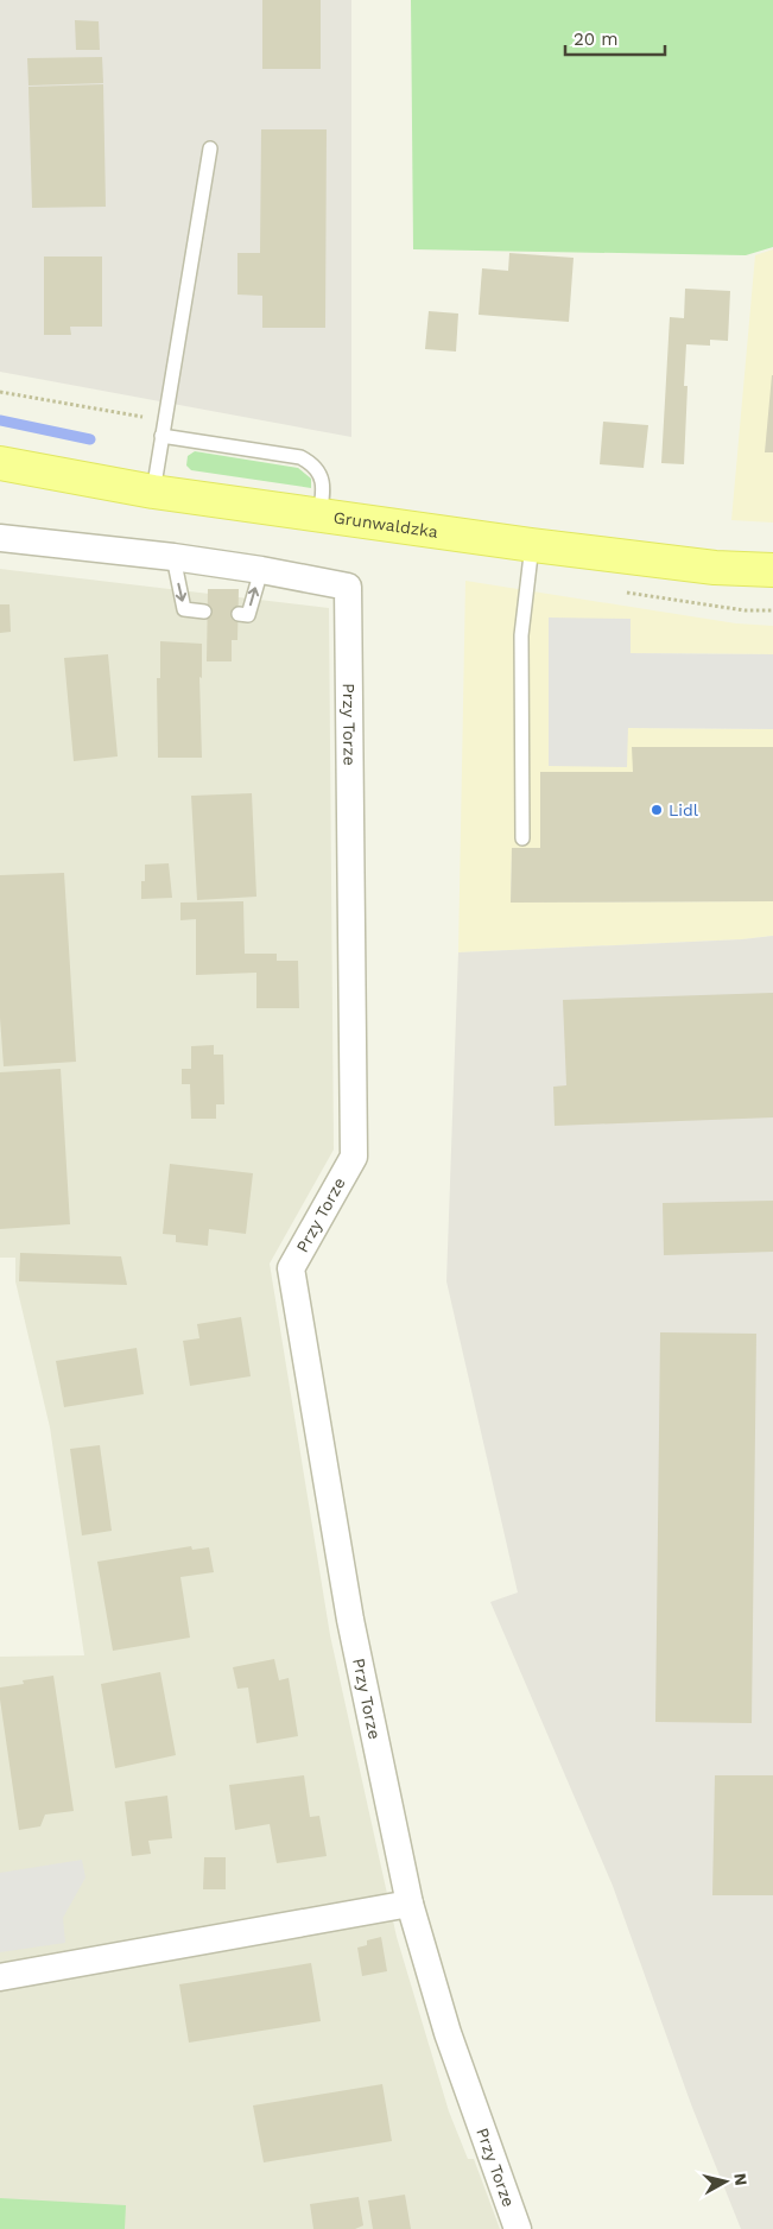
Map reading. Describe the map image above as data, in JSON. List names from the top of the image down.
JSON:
{
  "streets": {
    "main road": ["Grunwaldzka"],
    "street": ["Przy Torze"]
  },
  "places": ["Lidl"],
  "scale_bar": "20 m",
  "north": "right"
}
